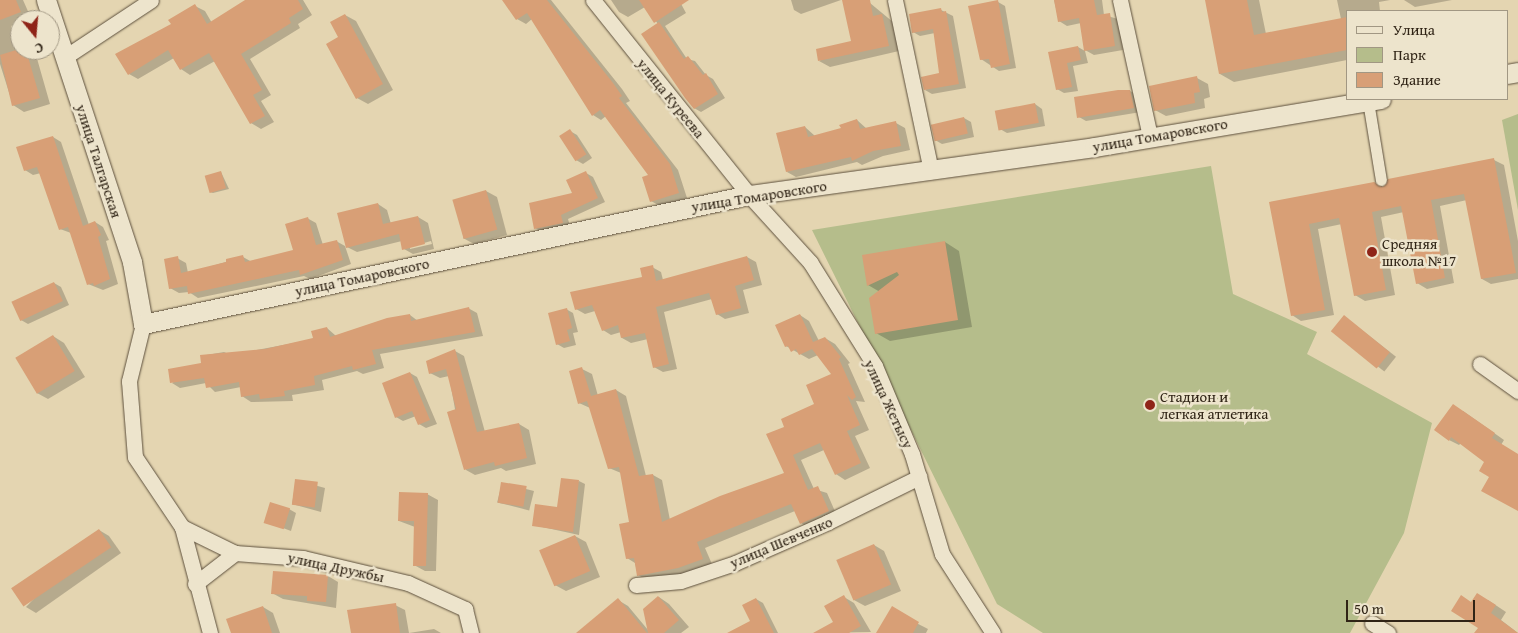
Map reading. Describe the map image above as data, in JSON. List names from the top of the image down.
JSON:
{
  "streets": {
    "street": [
      "улица Куреева",
      "улица Томаровского",
      "улица Талгарская",
      "улица Жетысу",
      "улица Шевченко",
      "улица Дружбы"
    ]
  },
  "crossings": [
    ["улица Куреева", "улица Томаровского"],
    ["улица Куреева", "улица Жетысу"],
    ["улица Томаровского", "улица Талгарская"],
    ["улица Томаровского", "улица Жетысу"],
    ["улица Жетысу", "улица Шевченко"]
  ],
  "places": ["Средняя школа №17", "Стадион и легкая атлетика"],
  "legend": ["Улица", "Парк", "Здание"],
  "scale_bar": "50 m",
  "north": "bottom"
}
